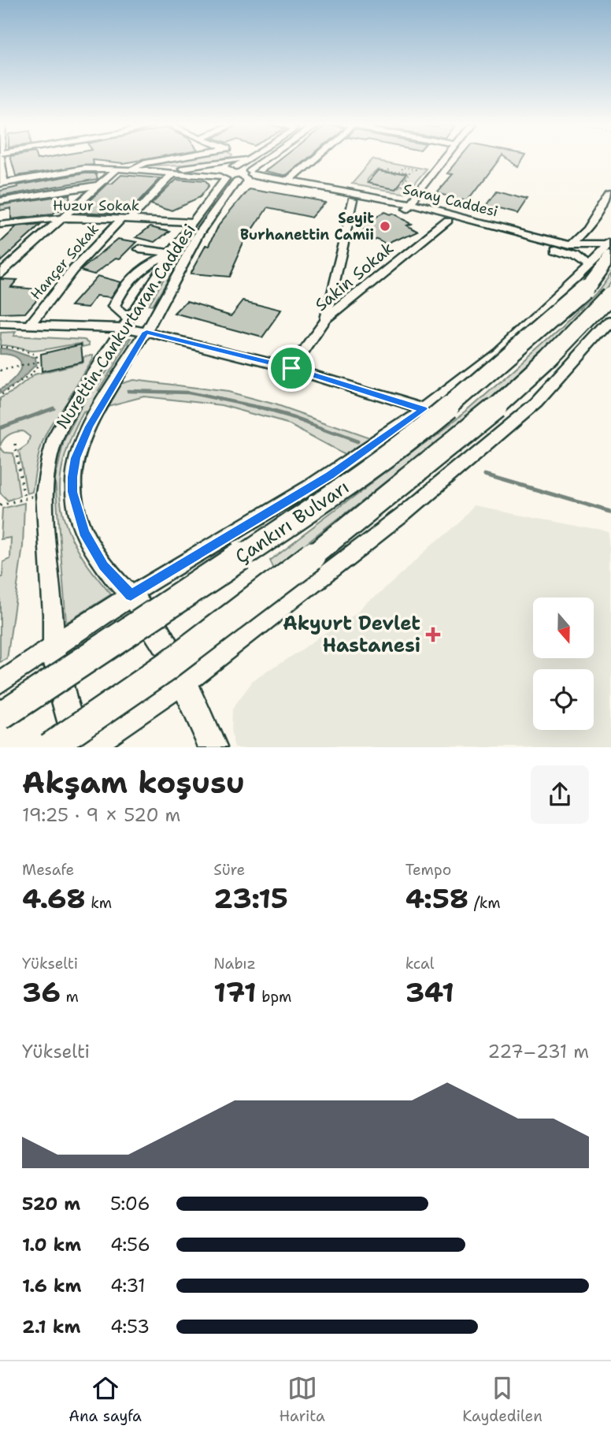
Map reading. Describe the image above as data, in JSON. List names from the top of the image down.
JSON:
{
  "streets": {
    "highway": ["Çankırı Bulvarı"],
    "street": [
      "Saray Caddesi",
      "Huzur Sokak",
      "Hançer Sokak",
      "Sakin Sokak",
      "Nurettin Cankurtaran Caddesi"
    ]
  },
  "crossings": [
    ["Saray Caddesi", "Sakin Sokak"],
    ["Saray Caddesi", "Nurettin Cankurtaran Caddesi"],
    ["Saray Caddesi", "Çankırı Bulvarı"],
    ["Huzur Sokak", "Hançer Sokak"],
    ["Huzur Sokak", "Nurettin Cankurtaran Caddesi"],
    ["Nurettin Cankurtaran Caddesi", "Çankırı Bulvarı"]
  ],
  "places": {
    "other": ["Seyit Burhanettin Camii"],
    "health": ["Akyurt Devlet Hastanesi"]
  },
  "north": "bottom",
  "page": {
    "heading": ["Akşam koşusu", "19:25 · 9 × 520 m"],
    "stats": [
      ["Mesafe", "4.68 km"],
      ["Süre", "23:15"],
      ["Tempo", "4:58 /km"],
      ["Yükselti", "36 m"],
      ["Nabız", "171 bpm"],
      ["kcal", "341"]
    ],
    "chart": ["Yükselti", "227–231 m"],
    "list": [
      {
        "name": "520 m",
        "note": "5:06"
      },
      {
        "name": "1.0 km",
        "note": "4:56"
      },
      {
        "name": "1.6 km",
        "note": "4:31"
      },
      {
        "name": "2.1 km",
        "note": "4:53"
      }
    ],
    "tabs": ["Ana sayfa", "Harita", "Kaydedilen"]
  }
}
